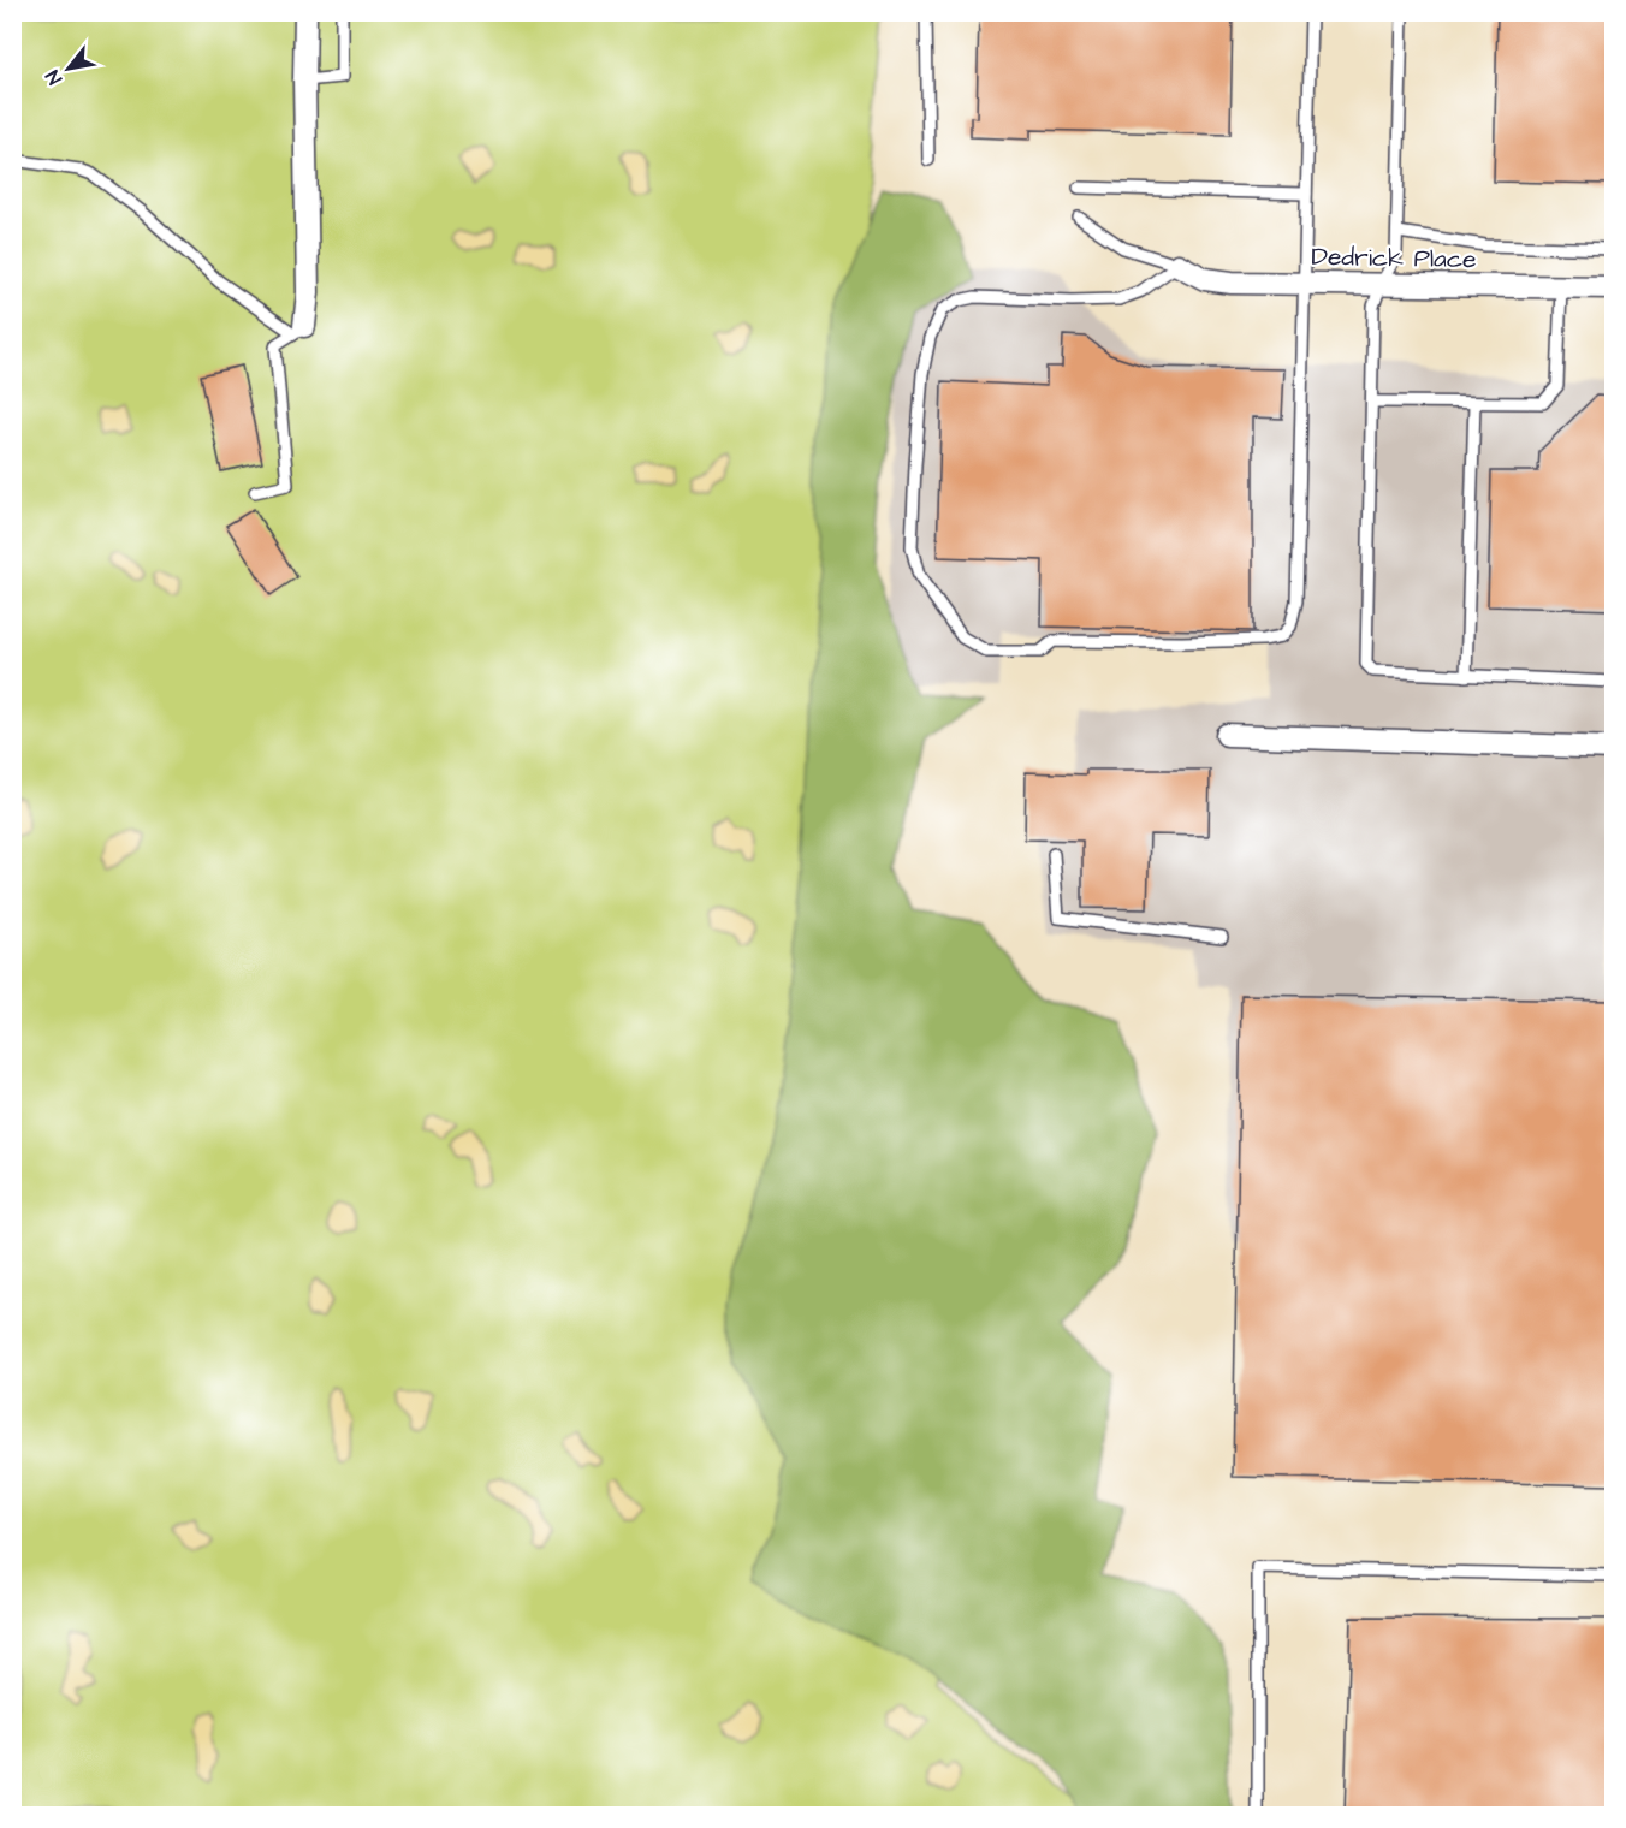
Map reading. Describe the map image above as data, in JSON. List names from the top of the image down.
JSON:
{
  "streets": {
    "street": ["Dedrick Place"]
  },
  "north": "bottom left"
}
